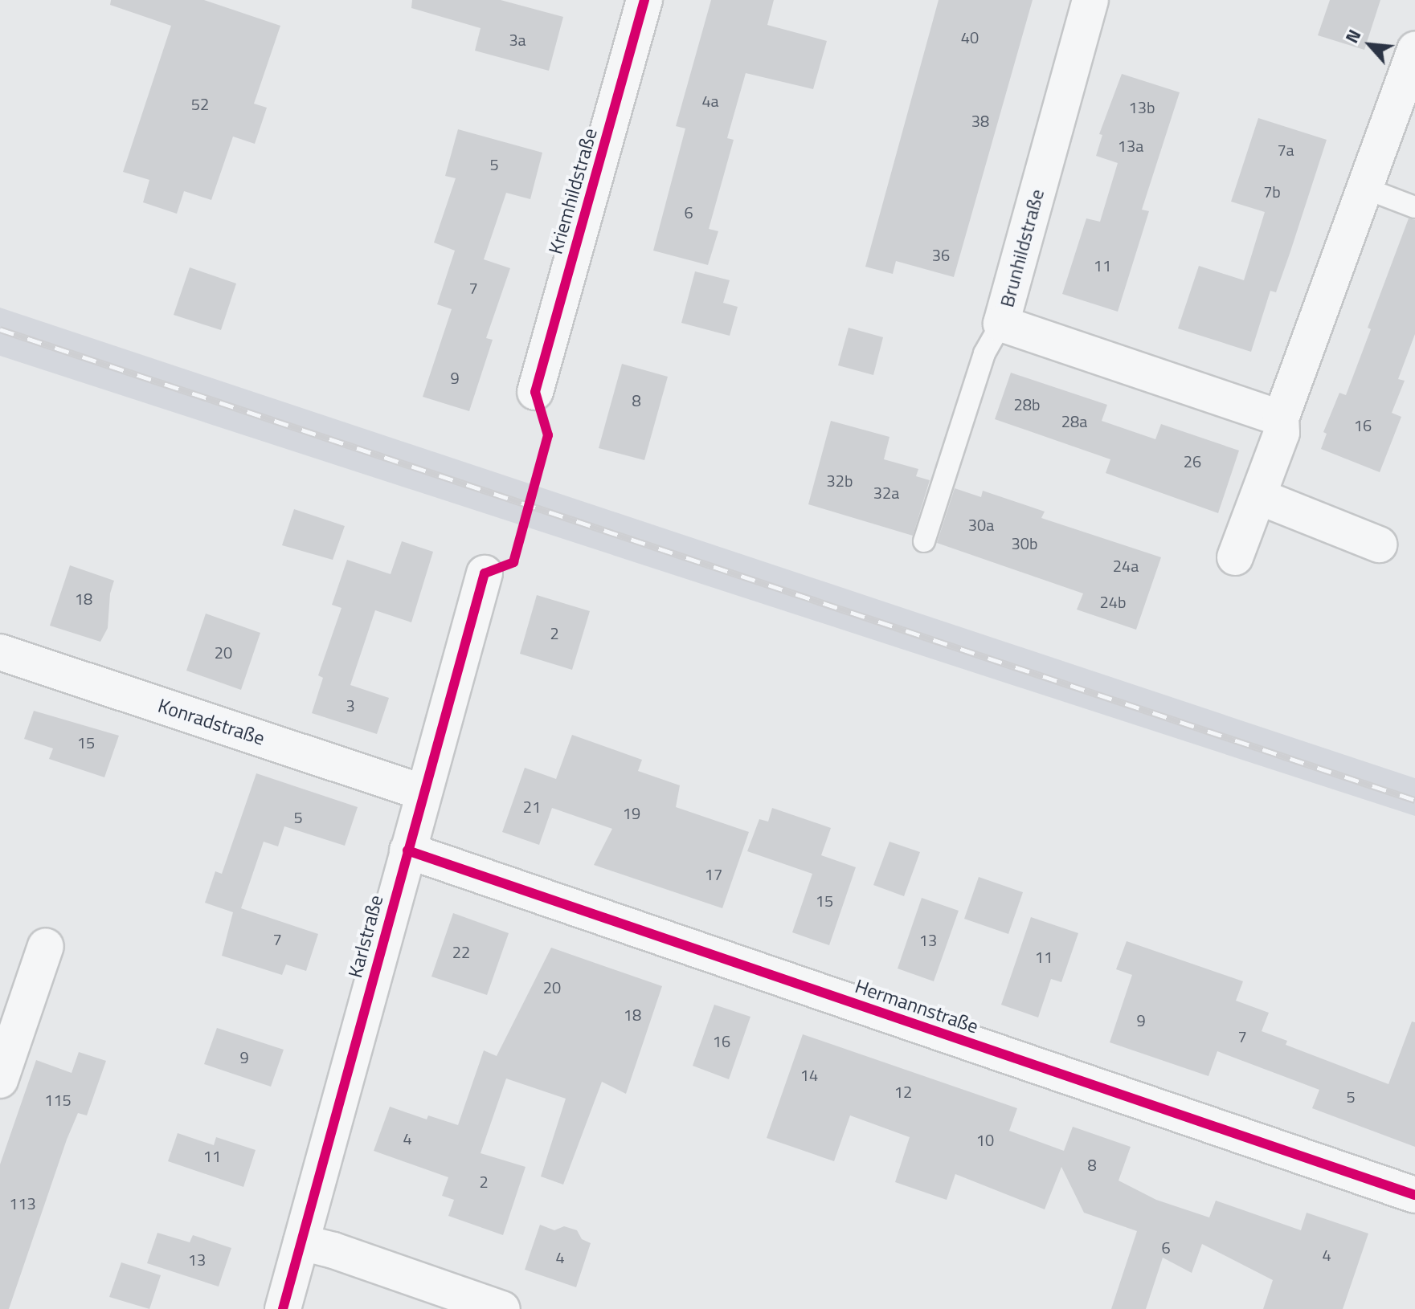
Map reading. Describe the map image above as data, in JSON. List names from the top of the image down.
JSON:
{
  "streets": {
    "street": [
      "Kriemhildstraße",
      "Brunhildstraße",
      "Konradstraße",
      "Karlstraße",
      "Hermannstraße"
    ]
  },
  "crossings": [
    ["Konradstraße", "Karlstraße"],
    ["Karlstraße", "Hermannstraße"]
  ],
  "house_numbers": [
    "40",
    "3a",
    "4a",
    "52",
    "13b",
    "38",
    "13a",
    "7a",
    "5",
    "7b",
    "6",
    "36",
    "11",
    "7",
    "9",
    "8",
    "28b",
    "28a",
    "16",
    "26",
    "32b",
    "32a",
    "30a",
    "30b",
    "24a",
    "18",
    "24b",
    "2",
    "20",
    "3",
    "15",
    "21",
    "19",
    "5",
    "17",
    "15",
    "7",
    "13",
    "22",
    "11",
    "20",
    "18",
    "9",
    "7",
    "16",
    "9",
    "14",
    "12",
    "5",
    "115",
    "4",
    "10",
    "11",
    "8",
    "2",
    "113",
    "6",
    "4",
    "4",
    "13"
  ],
  "north": "top left"
}
